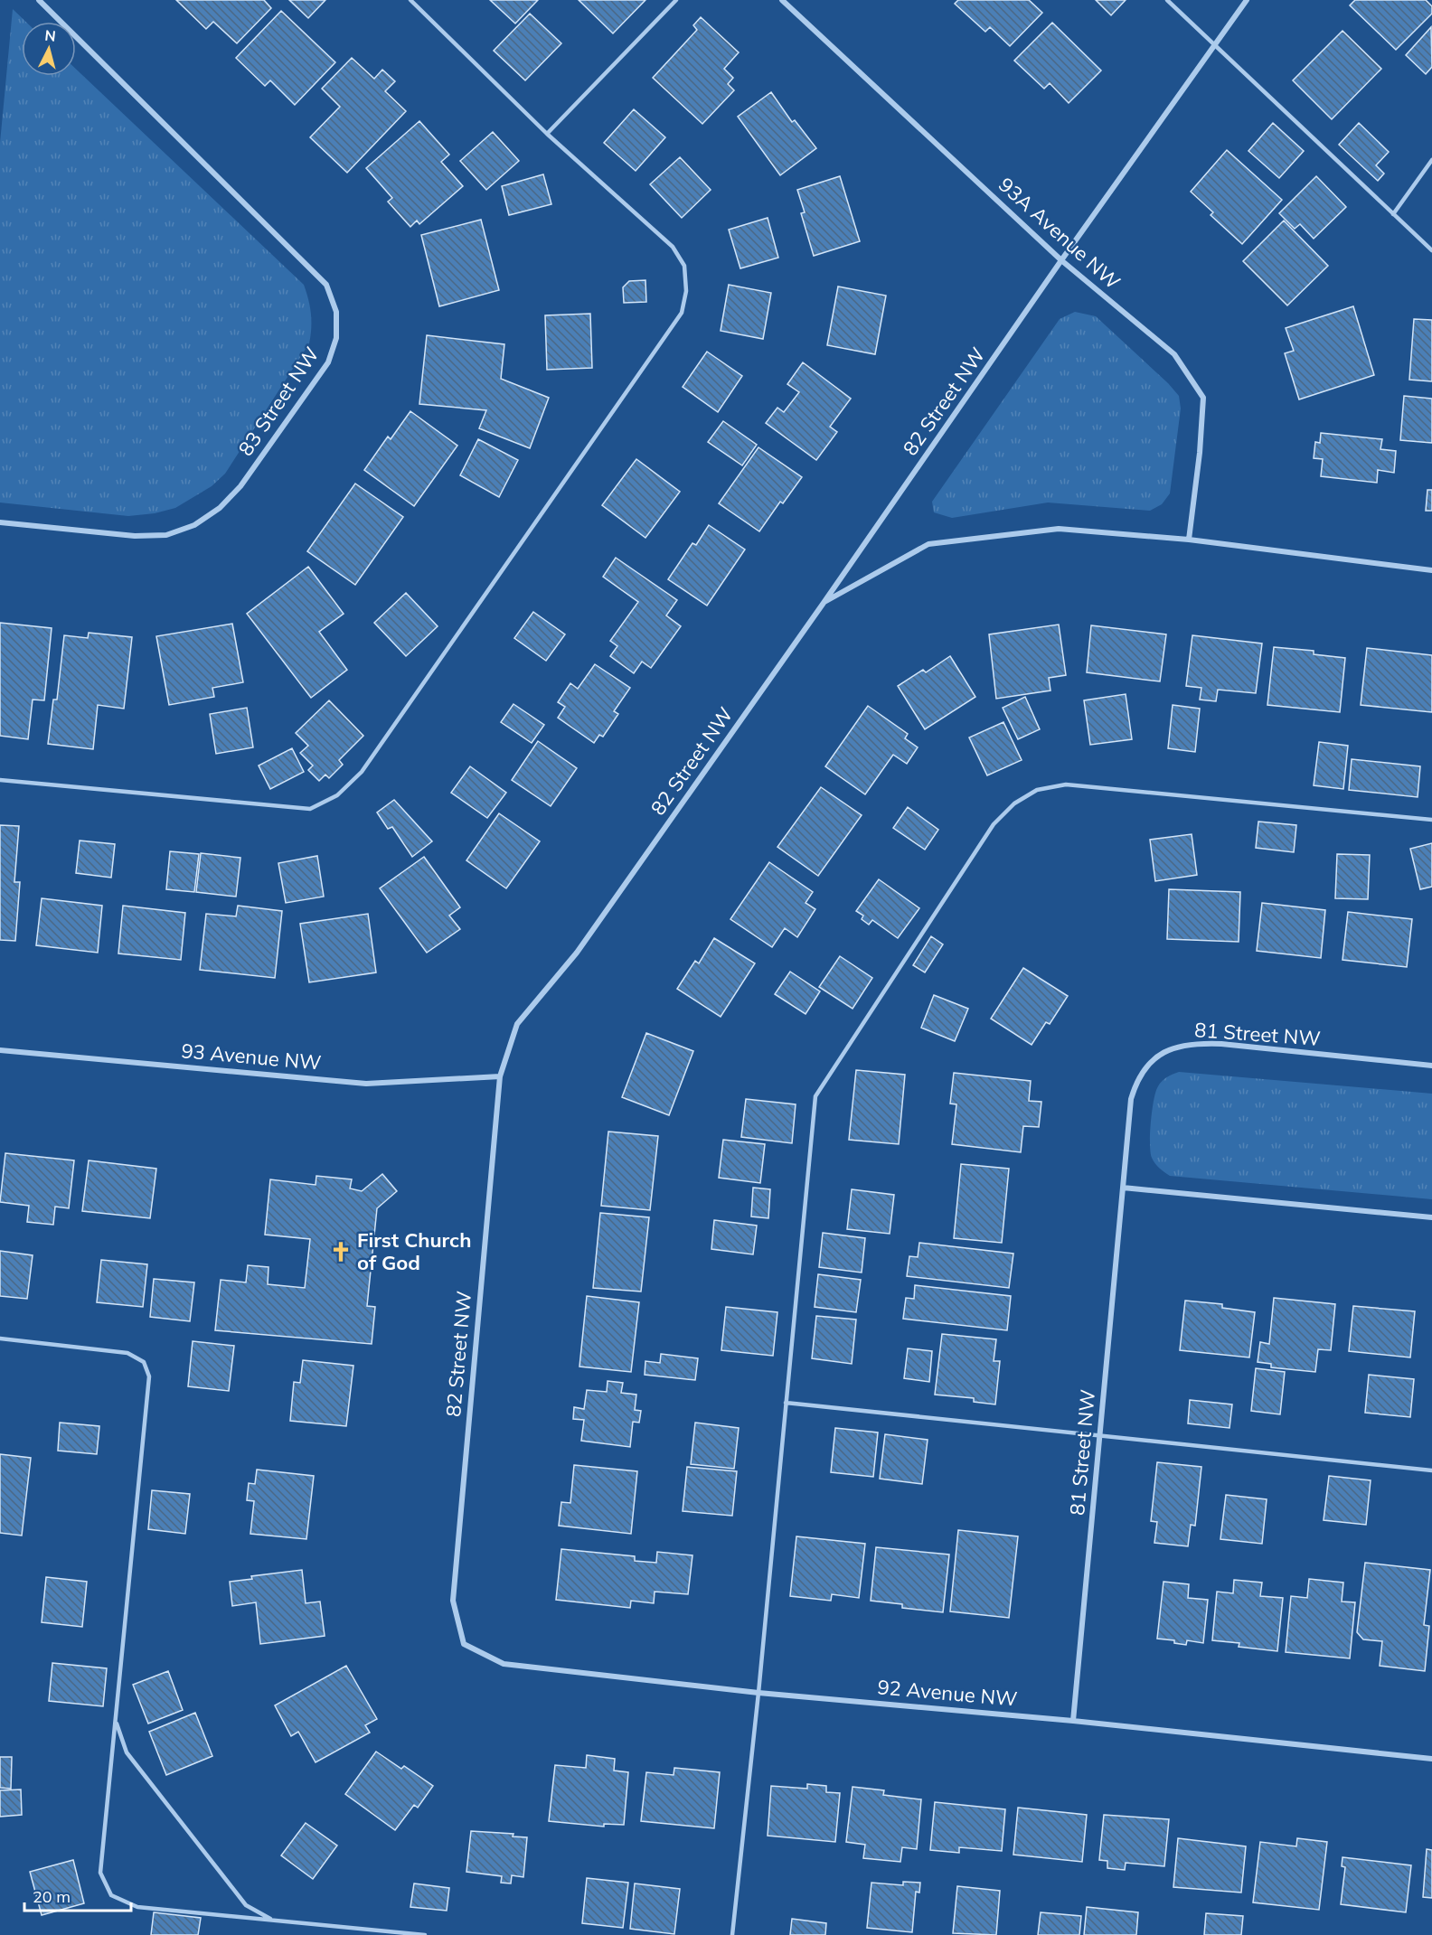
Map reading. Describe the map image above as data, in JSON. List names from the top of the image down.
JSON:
{
  "streets": {
    "street": [
      "93A Avenue NW",
      "83 Street NW",
      "82 Street NW",
      "81 Street NW",
      "93 Avenue NW",
      "92 Avenue NW"
    ]
  },
  "crossings": [
    ["93A Avenue NW", "82 Street NW"],
    ["82 Street NW", "93 Avenue NW"],
    ["82 Street NW", "92 Avenue NW"],
    ["81 Street NW", "92 Avenue NW"]
  ],
  "places": {
    "church": ["First Church of God"]
  },
  "scale_bar": "20 m",
  "north": "top"
}
